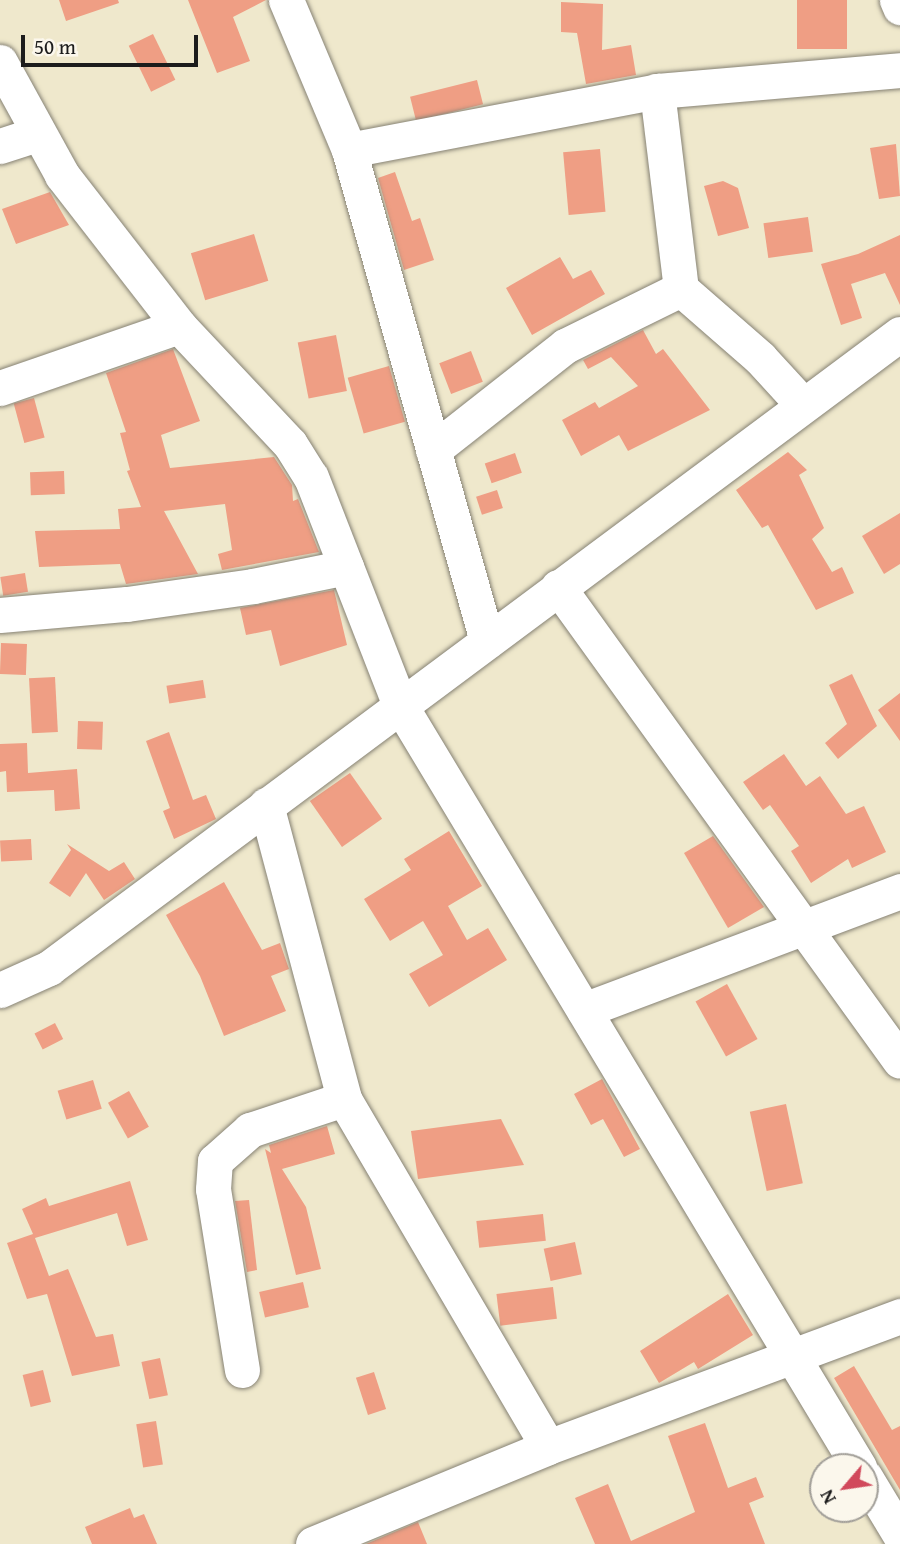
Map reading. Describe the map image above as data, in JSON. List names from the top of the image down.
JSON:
{
  "scale_bar": "50 m",
  "north": "bottom left"
}
